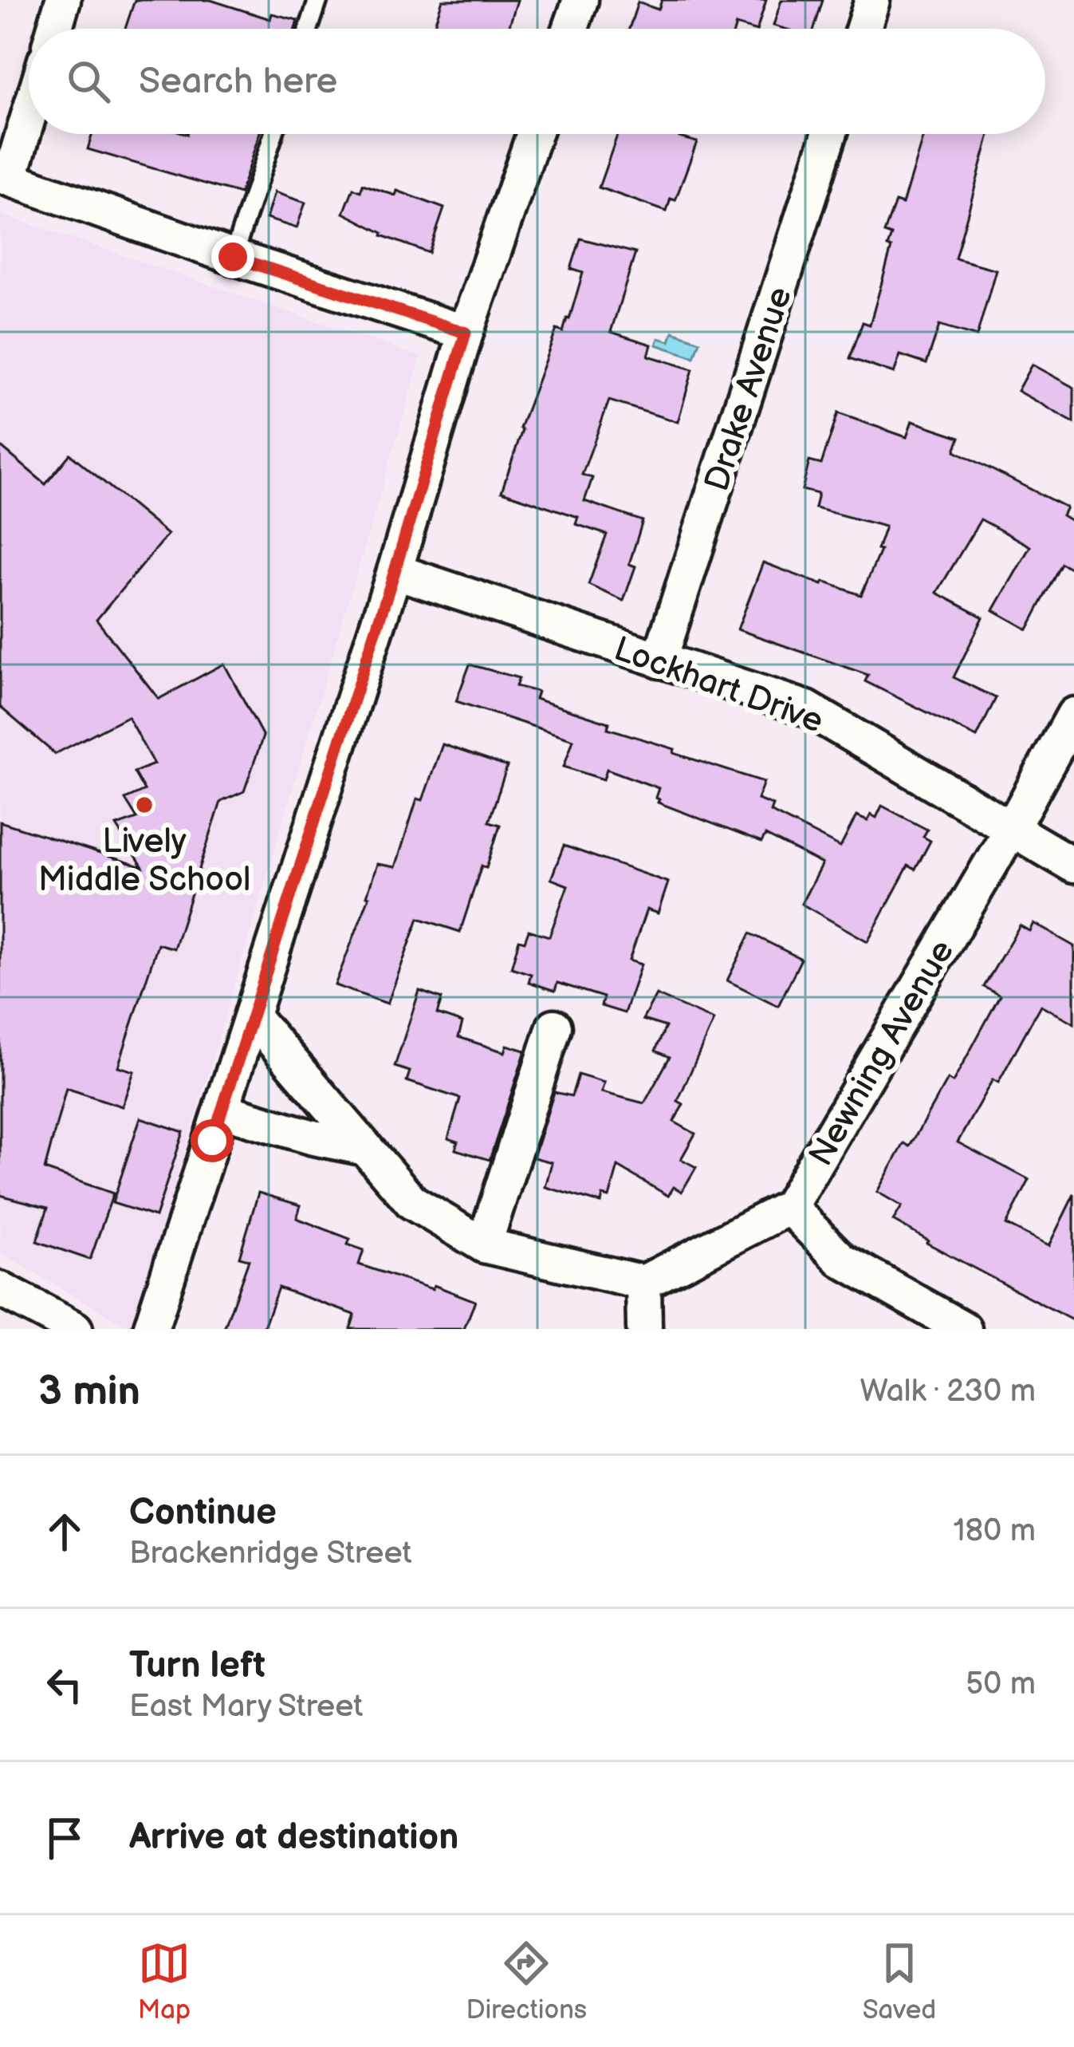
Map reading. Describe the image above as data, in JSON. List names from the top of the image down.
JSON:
{
  "streets": {
    "street": ["Drake Avenue", "Lockhart Drive", "Newning Avenue"]
  },
  "crossings": [
    ["Drake Avenue", "Lockhart Drive"],
    ["Lockhart Drive", "Newning Avenue"]
  ],
  "places": ["Lively Middle School"],
  "page": {
    "search": "Search here",
    "heading": ["3 min", "Walk · 230 m"],
    "list": [
      ["Continue", "Brackenridge Street", "180 m"],
      ["Turn left", "East Mary Street", "50 m"],
      "Arrive at destination"
    ],
    "nav": ["Map", "Directions", "Saved"]
  }
}
